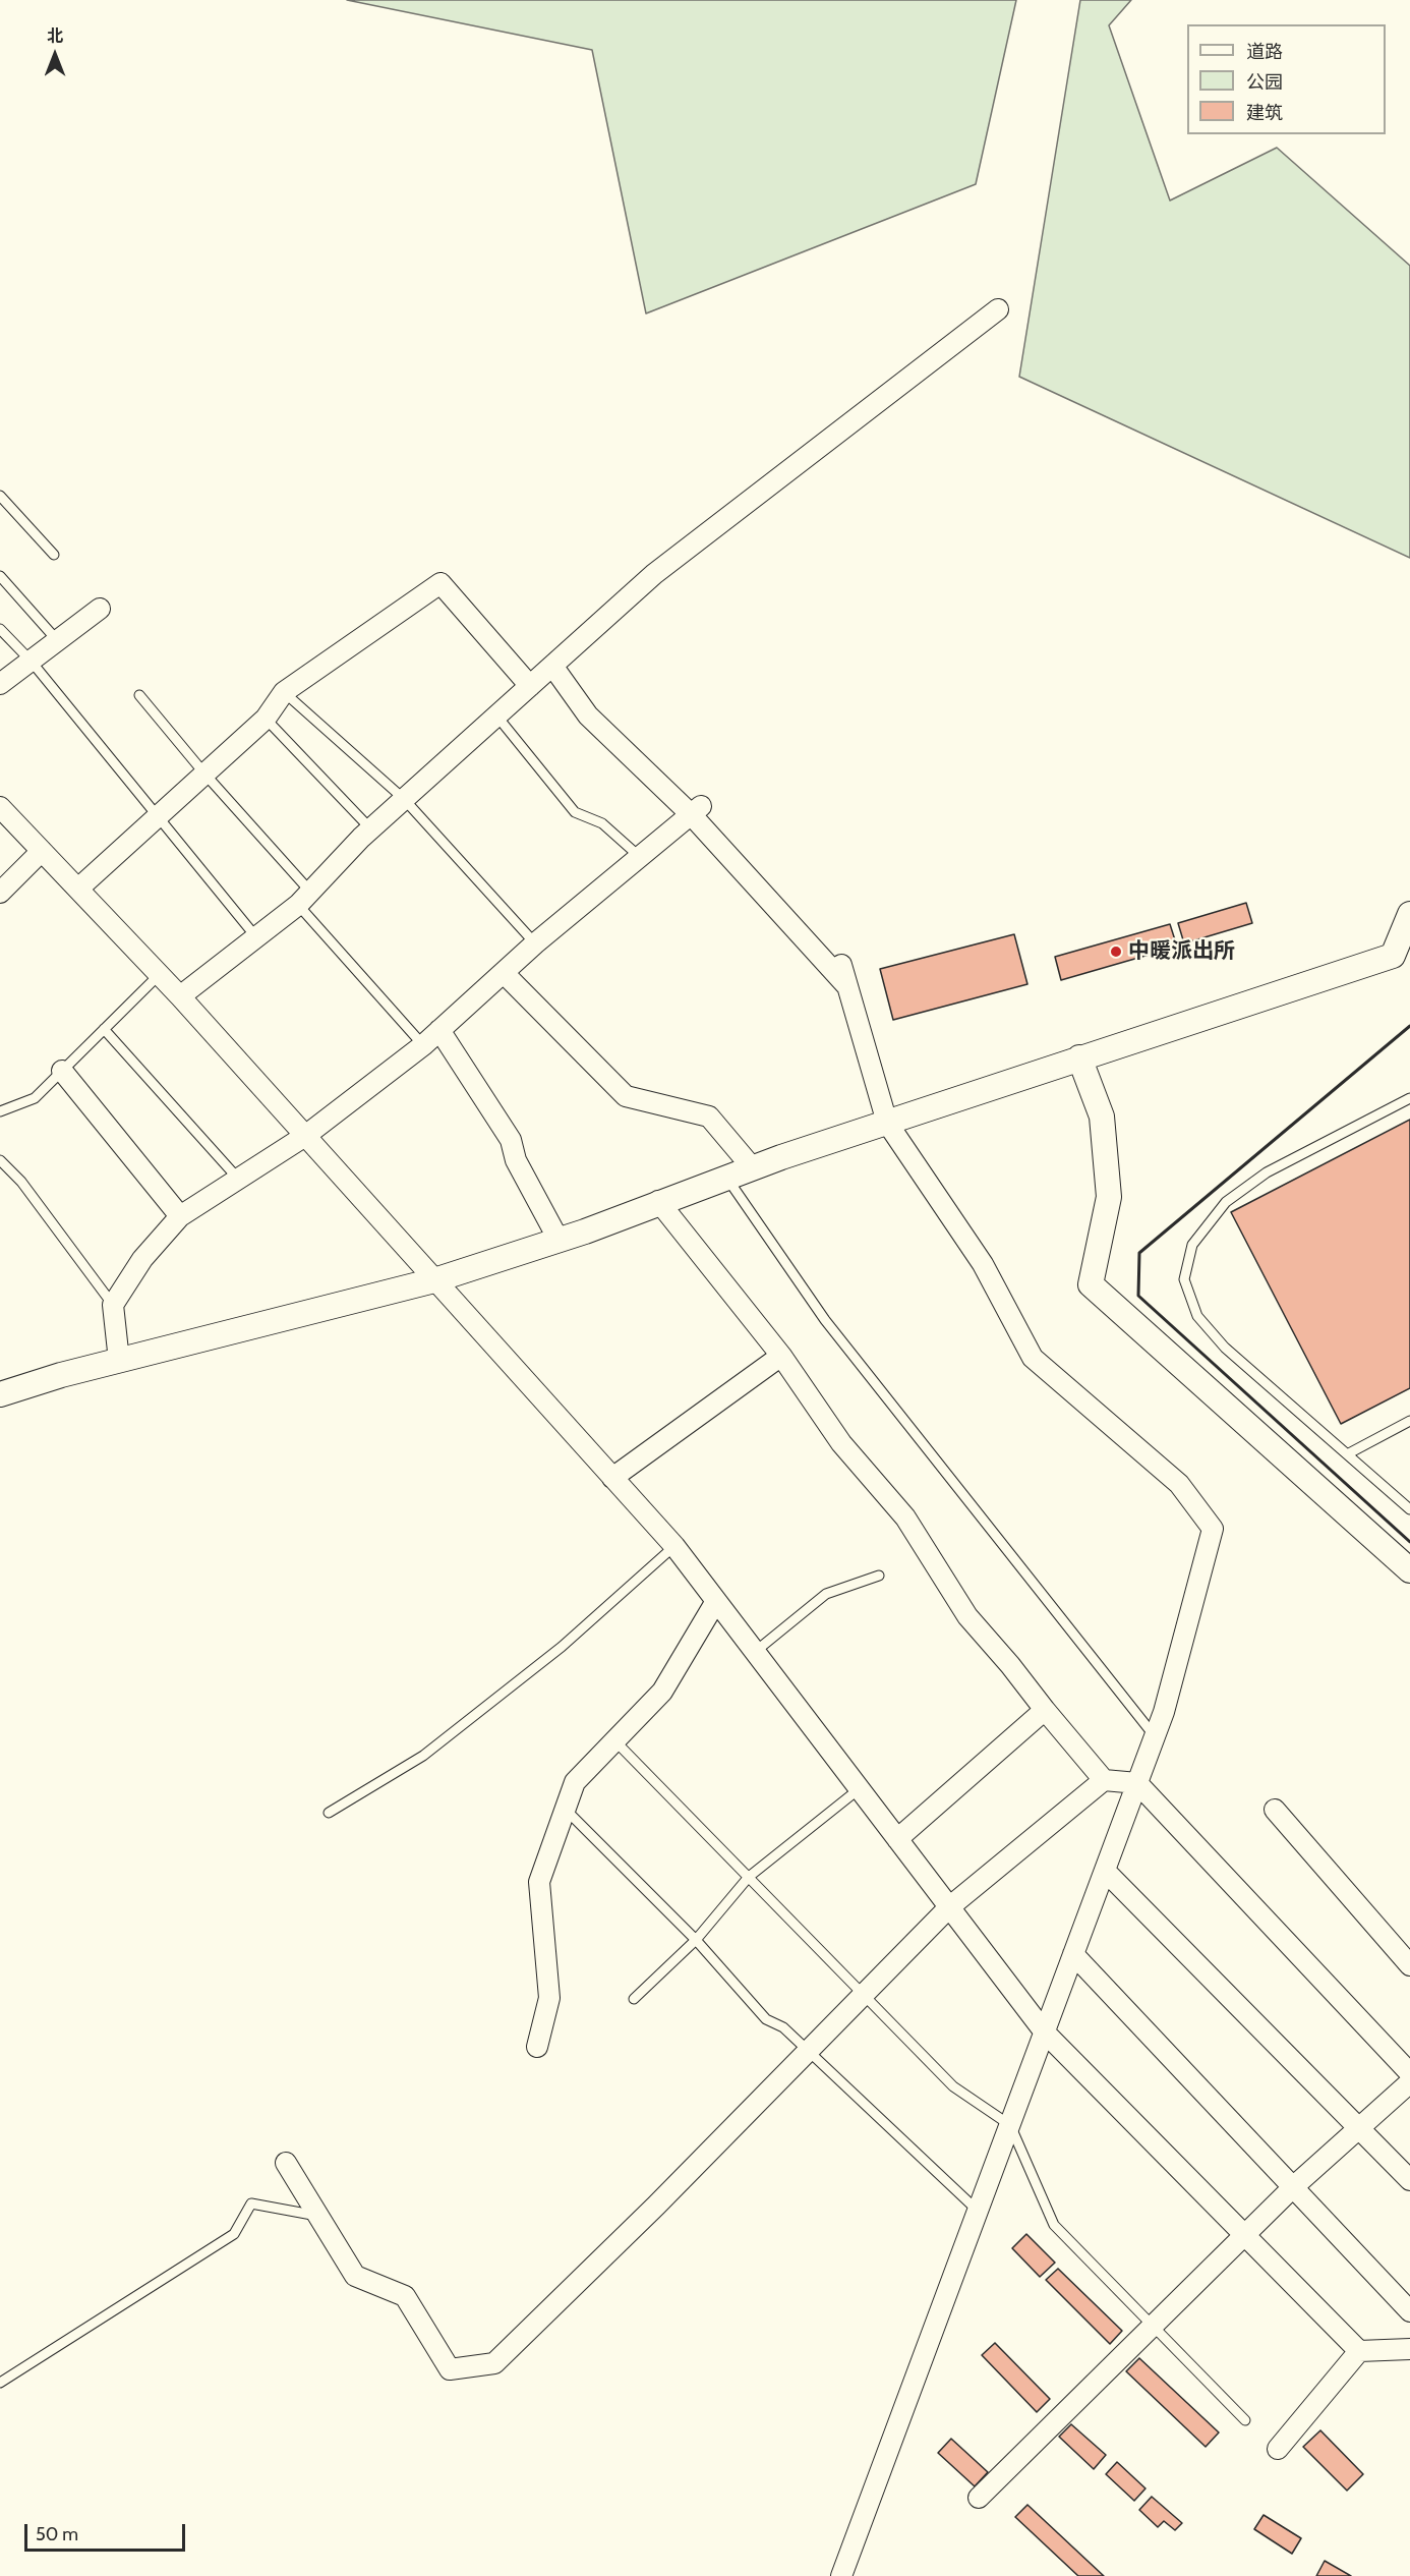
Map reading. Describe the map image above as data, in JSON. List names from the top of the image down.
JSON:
{
  "places": ["中暖派出所"],
  "legend": ["道路", "公园", "建筑"],
  "scale_bar": "50 m",
  "north": "top"
}
